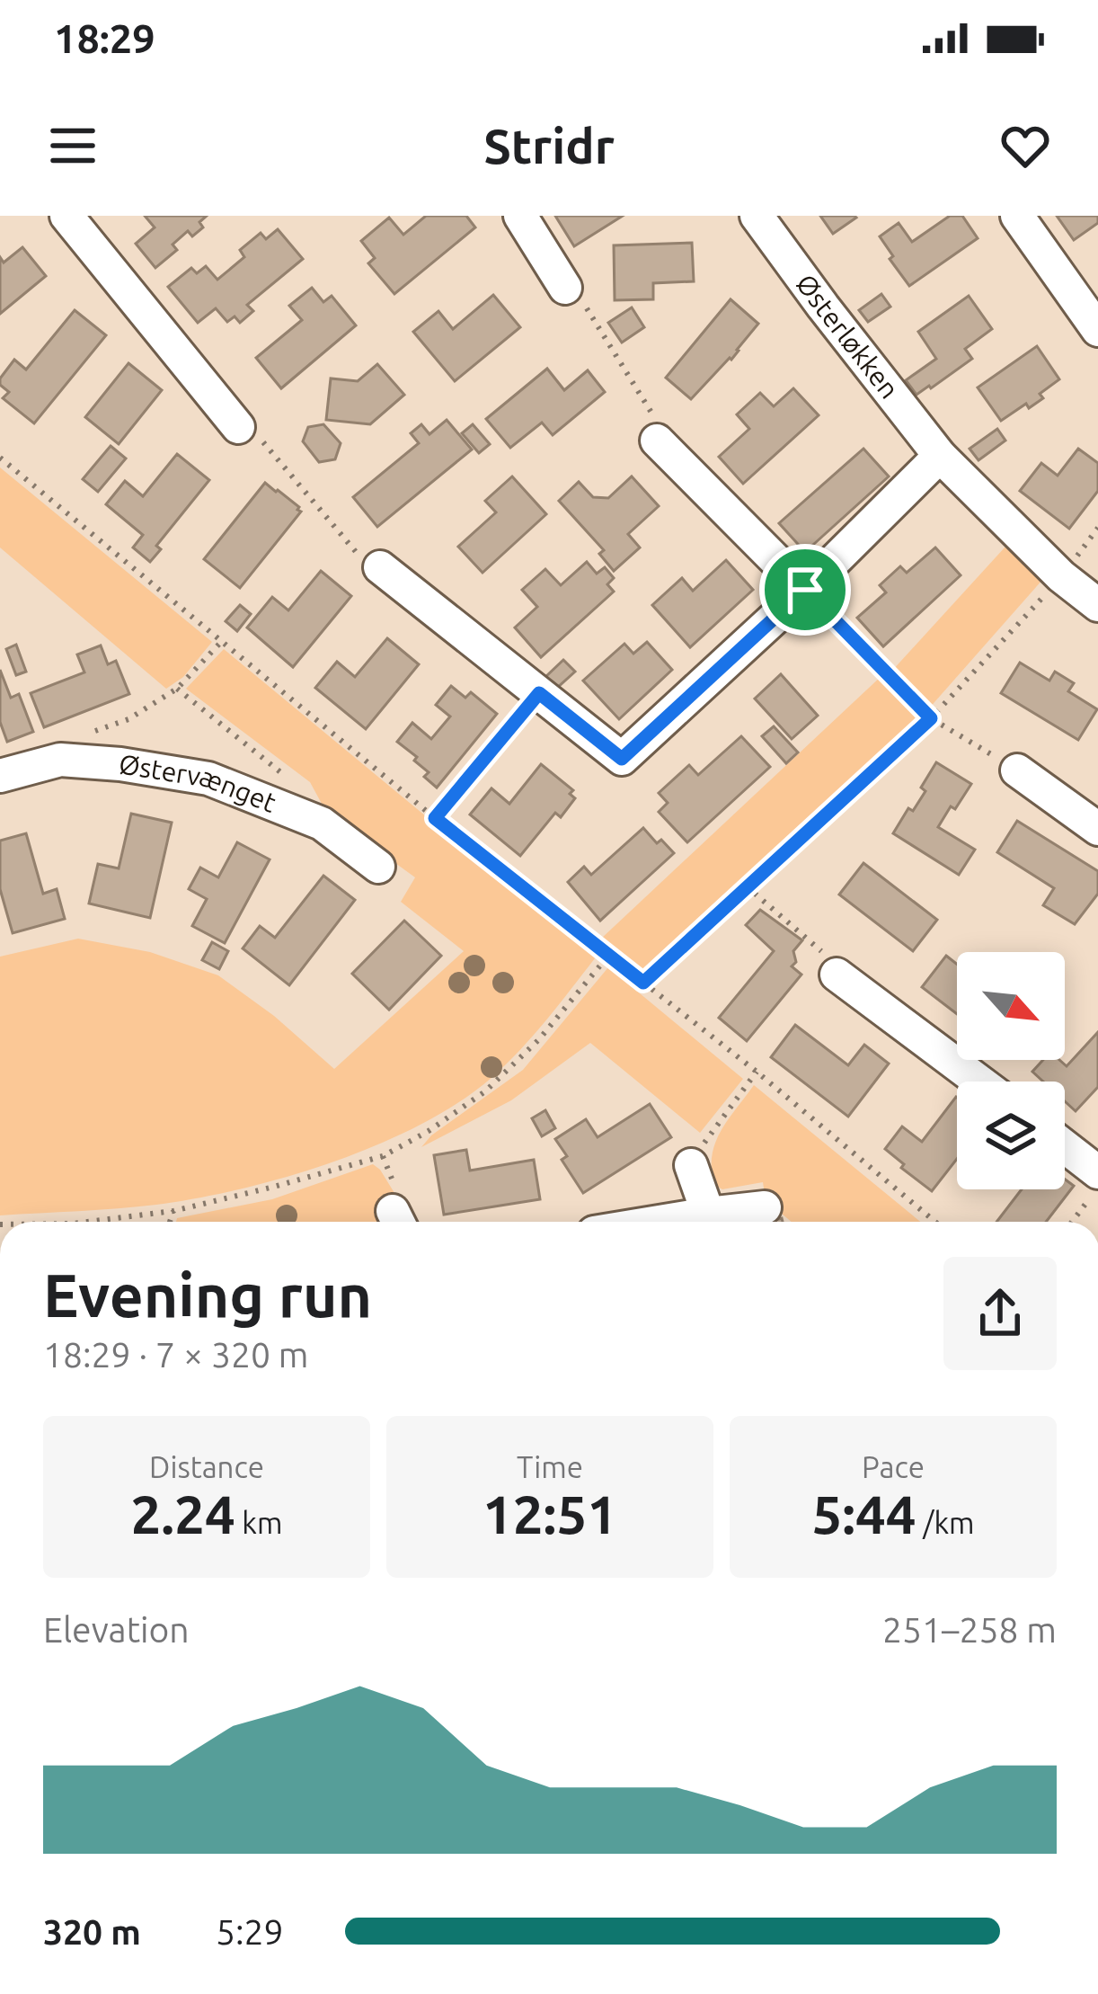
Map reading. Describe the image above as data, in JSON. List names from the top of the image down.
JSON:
{
  "streets": {
    "street": ["Østerløkken", "Østervænget"]
  },
  "north": "bottom right",
  "page": {
    "status": "18:29",
    "header": "Stridr",
    "heading": ["Evening run", "18:29 · 7 × 320 m"],
    "stats": [
      ["Distance", "2.24 km"],
      ["Time", "12:51"],
      ["Pace", "5:44 /km"]
    ],
    "chart": ["Elevation", "251–258 m"],
    "list": [
      {
        "name": "320 m",
        "note": "5:29"
      }
    ]
  }
}
